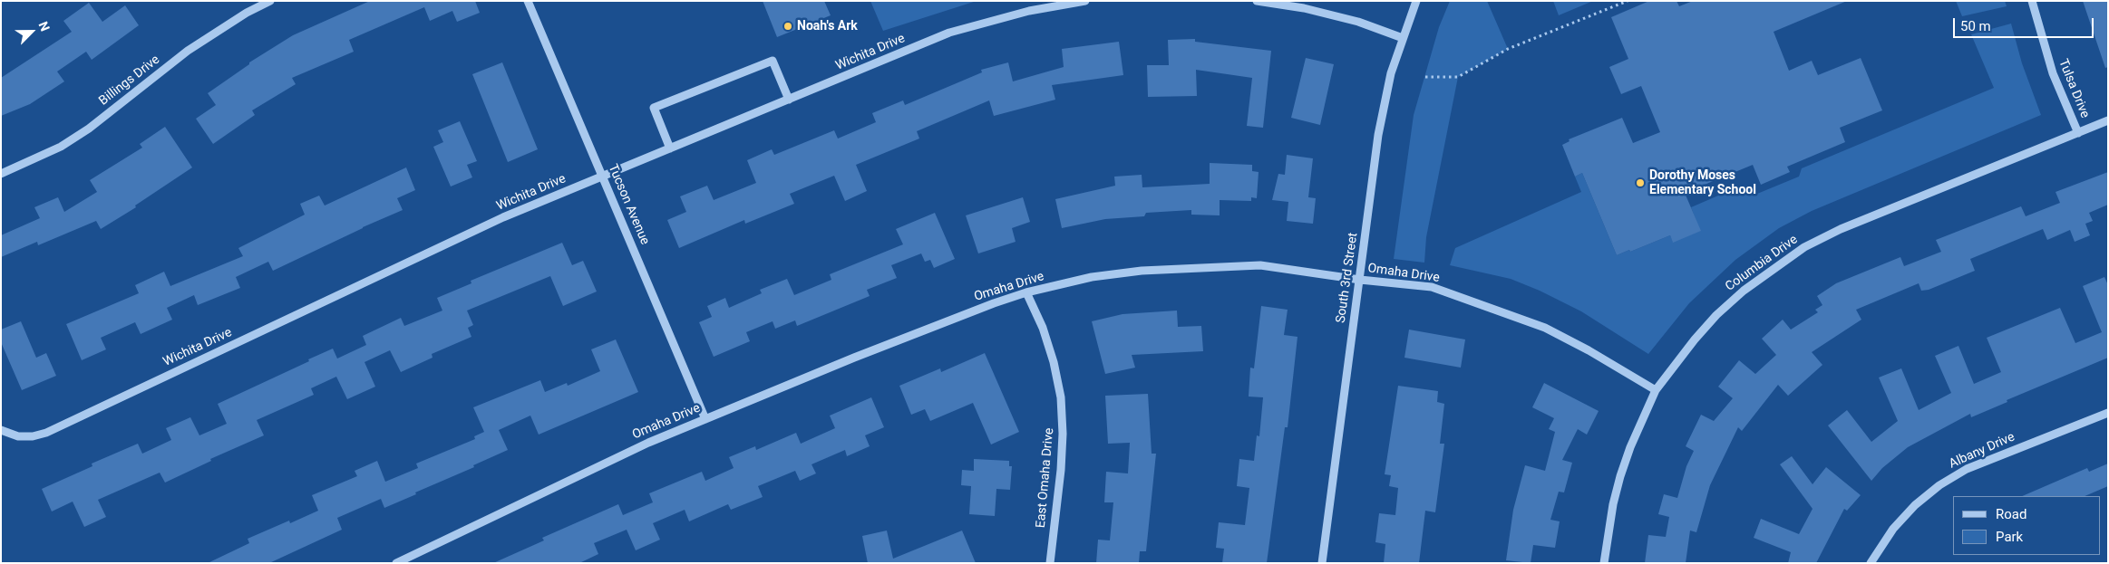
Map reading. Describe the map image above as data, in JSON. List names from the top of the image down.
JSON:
{
  "streets": {
    "street": [
      "Wichita Drive",
      "Billings Drive",
      "Tulsa Drive",
      "Tucson Avenue",
      "Columbia Drive",
      "Omaha Drive",
      "South 3rd Street",
      "Albany Drive",
      "East Omaha Drive"
    ]
  },
  "crossings": [
    ["Wichita Drive", "Tucson Avenue"],
    ["Tulsa Drive", "Columbia Drive"],
    ["Tucson Avenue", "Omaha Drive"],
    ["Columbia Drive", "Omaha Drive"],
    ["Omaha Drive", "South 3rd Street"],
    ["Omaha Drive", "East Omaha Drive"]
  ],
  "places": ["Noah's Ark", "Dorothy Moses Elementary School"],
  "legend": ["Road", "Park"],
  "scale_bar": "50 m",
  "north": "top right"
}
